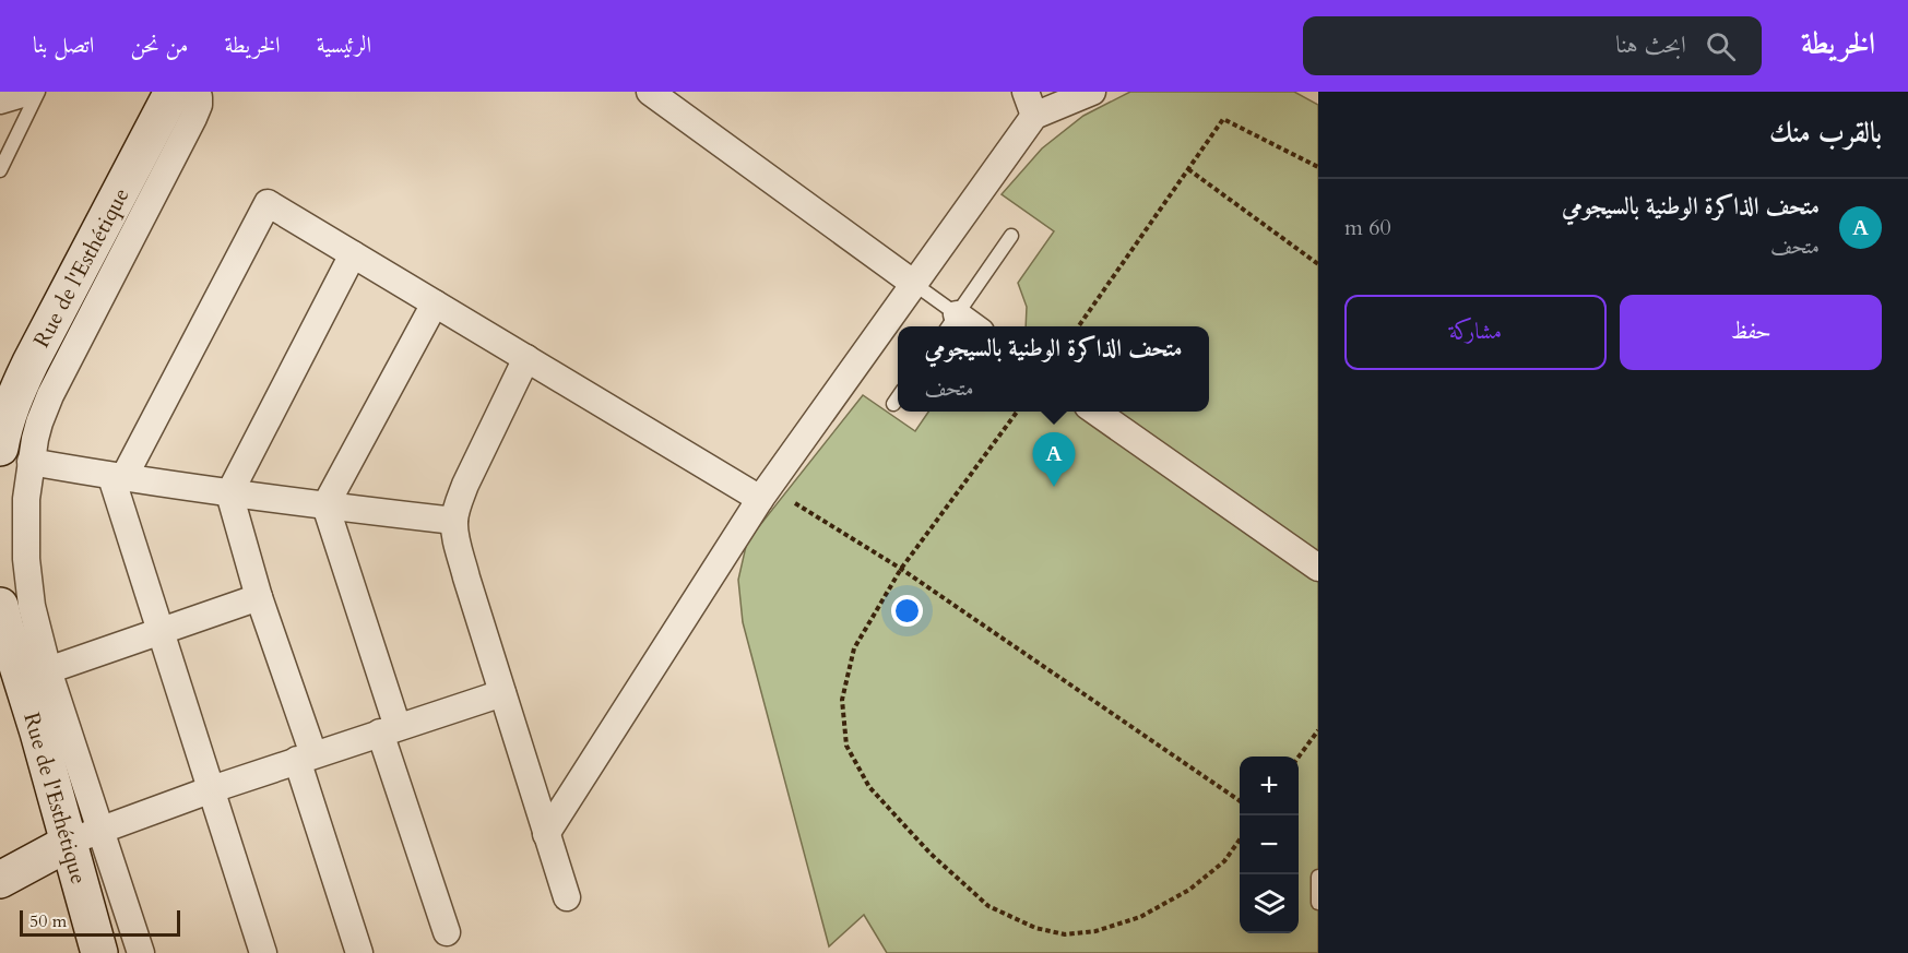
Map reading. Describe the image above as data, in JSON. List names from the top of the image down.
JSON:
{
  "streets": {
    "street": ["Rue de l'Esthétique"]
  },
  "scale_bar": "50 m",
  "page": {
    "header": "الخريطة",
    "search": "ابحث هنا",
    "nav": [
      "الرئيسية",
      "الخريطة",
      "من نحن",
      "اتصل بنا"
    ],
    "heading": "بالقرب منك",
    "list": [
      {
        "mark": "A",
        "name": "متحف الذاكرة الوطنية بالسيجومي",
        "note": "متحف",
        "value": "60 m"
      }
    ],
    "buttons": ["حفظ", "مشاركة"],
    "popup": ["متحف الذاكرة الوطنية بالسيجومي", "متحف"],
    "pins": "A",
    "map_buttons": ["+", "−"],
    "scale": "50 m"
  }
}
